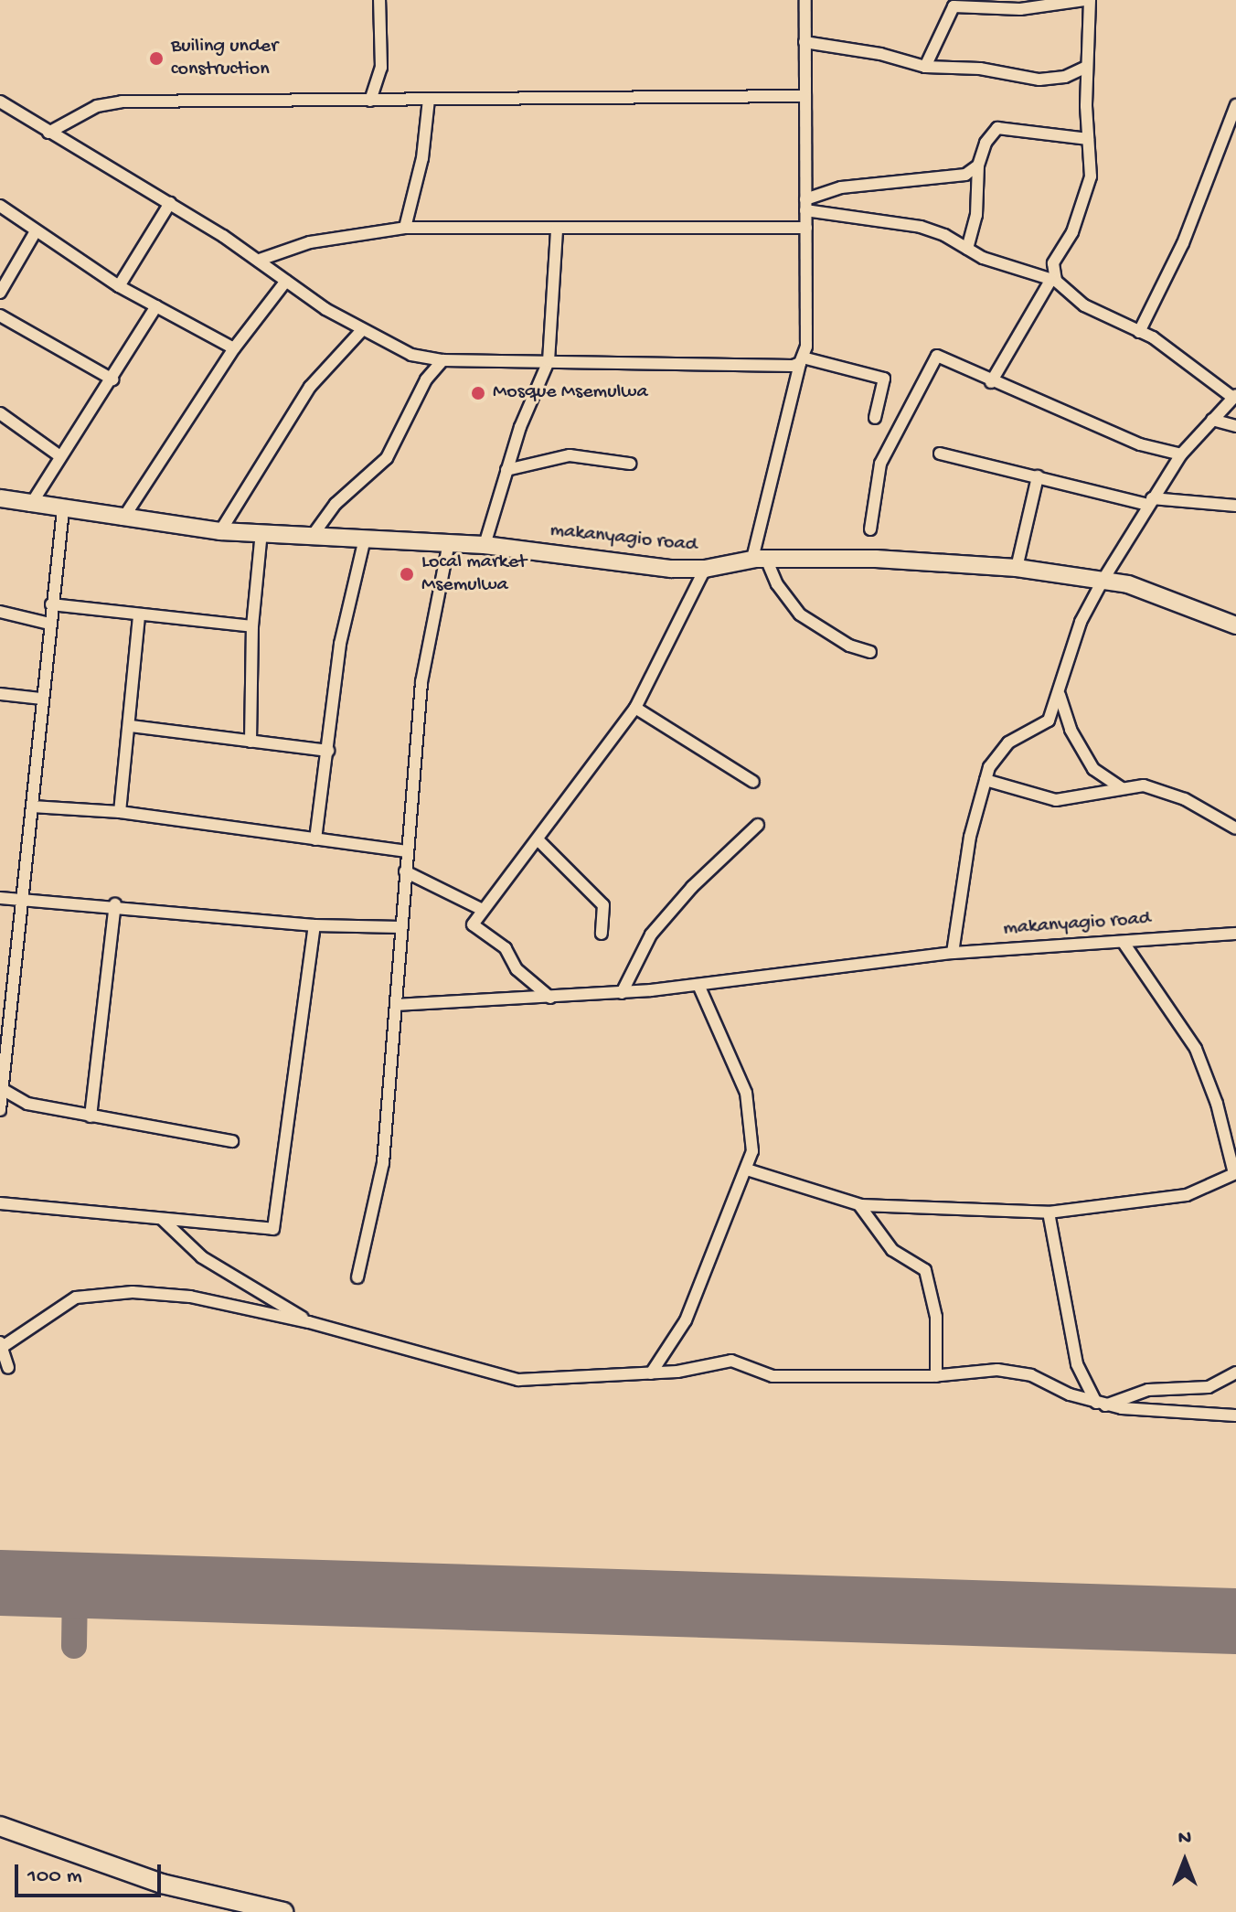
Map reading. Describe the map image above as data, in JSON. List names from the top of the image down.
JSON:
{
  "streets": {
    "street": ["makanyagio road"]
  },
  "places": ["Builing under construction", "Mosque Msemulwa", "Local market Msemulwa"],
  "scale_bar": "100 m",
  "north": "top"
}
